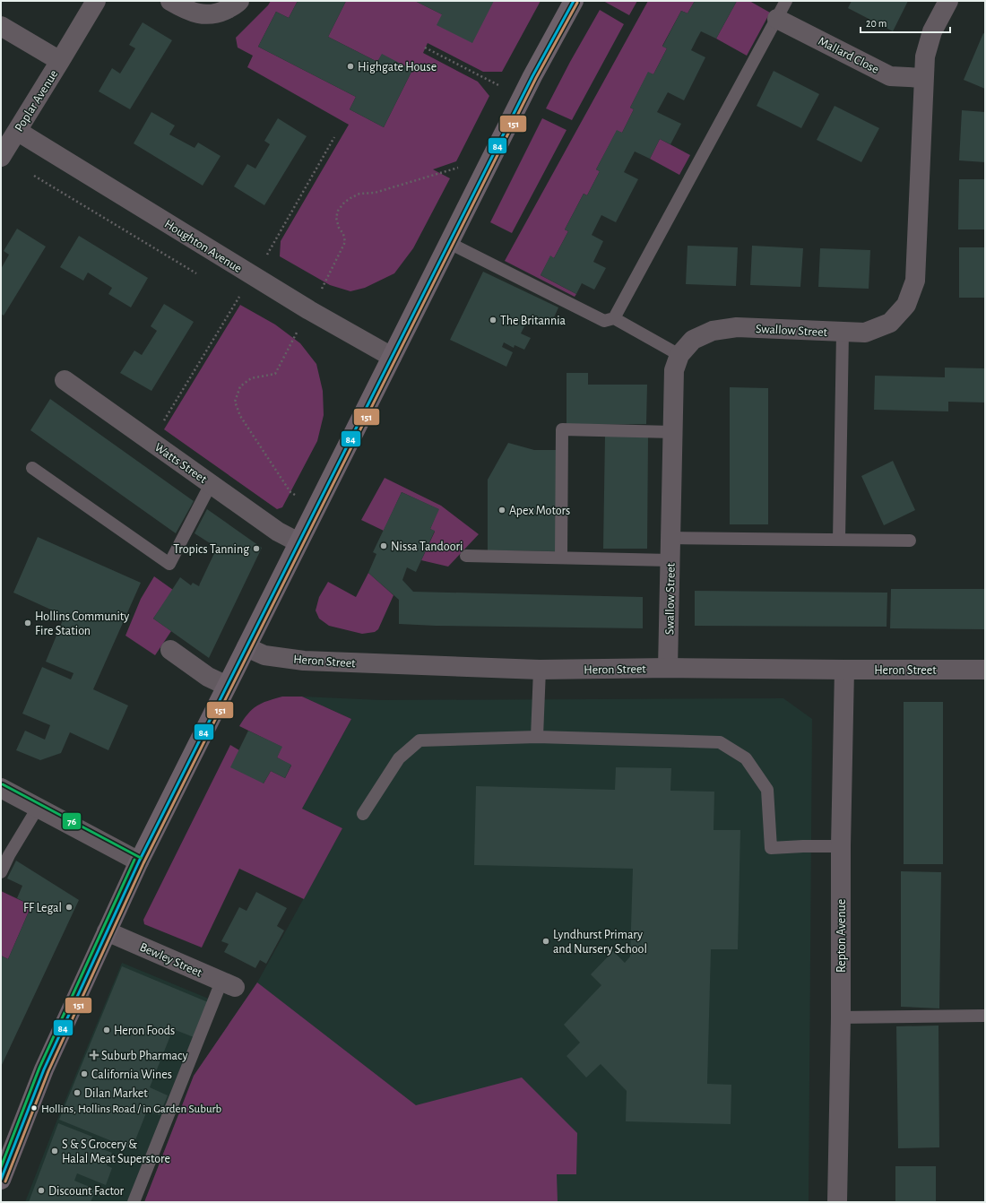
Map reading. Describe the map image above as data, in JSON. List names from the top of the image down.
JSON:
{
  "streets": {
    "street": [
      "Mallard Close",
      "Poplar Avenue",
      "Houghton Avenue",
      "Swallow Street",
      "Watts Street",
      "Heron Street",
      "Repton Avenue",
      "Bewley Street"
    ]
  },
  "crossings": [
    ["Mallard Close", "Swallow Street"],
    ["Poplar Avenue", "Houghton Avenue"],
    ["Swallow Street", "Heron Street"],
    ["Heron Street", "Repton Avenue"]
  ],
  "places": {
    "other": [
      "Highgate House",
      "The Britannia",
      "Apex Motors",
      "Nissa Tandoori",
      "Tropics Tanning",
      "Hollins Community Fire Station",
      "FF Legal",
      "Lyndhurst Primary and Nursery School",
      "Heron Foods",
      "California Wines",
      "Dilan Market",
      "Hollins, Hollins Road / in Garden Suburb",
      "S & S Grocery & Halal Meat Superstore",
      "Discount Factor"
    ],
    "health": ["Suburb Pharmacy"]
  },
  "lines": ["transit line 84", "transit line 151", "transit line 76"],
  "scale_bar": "20 m"
}
